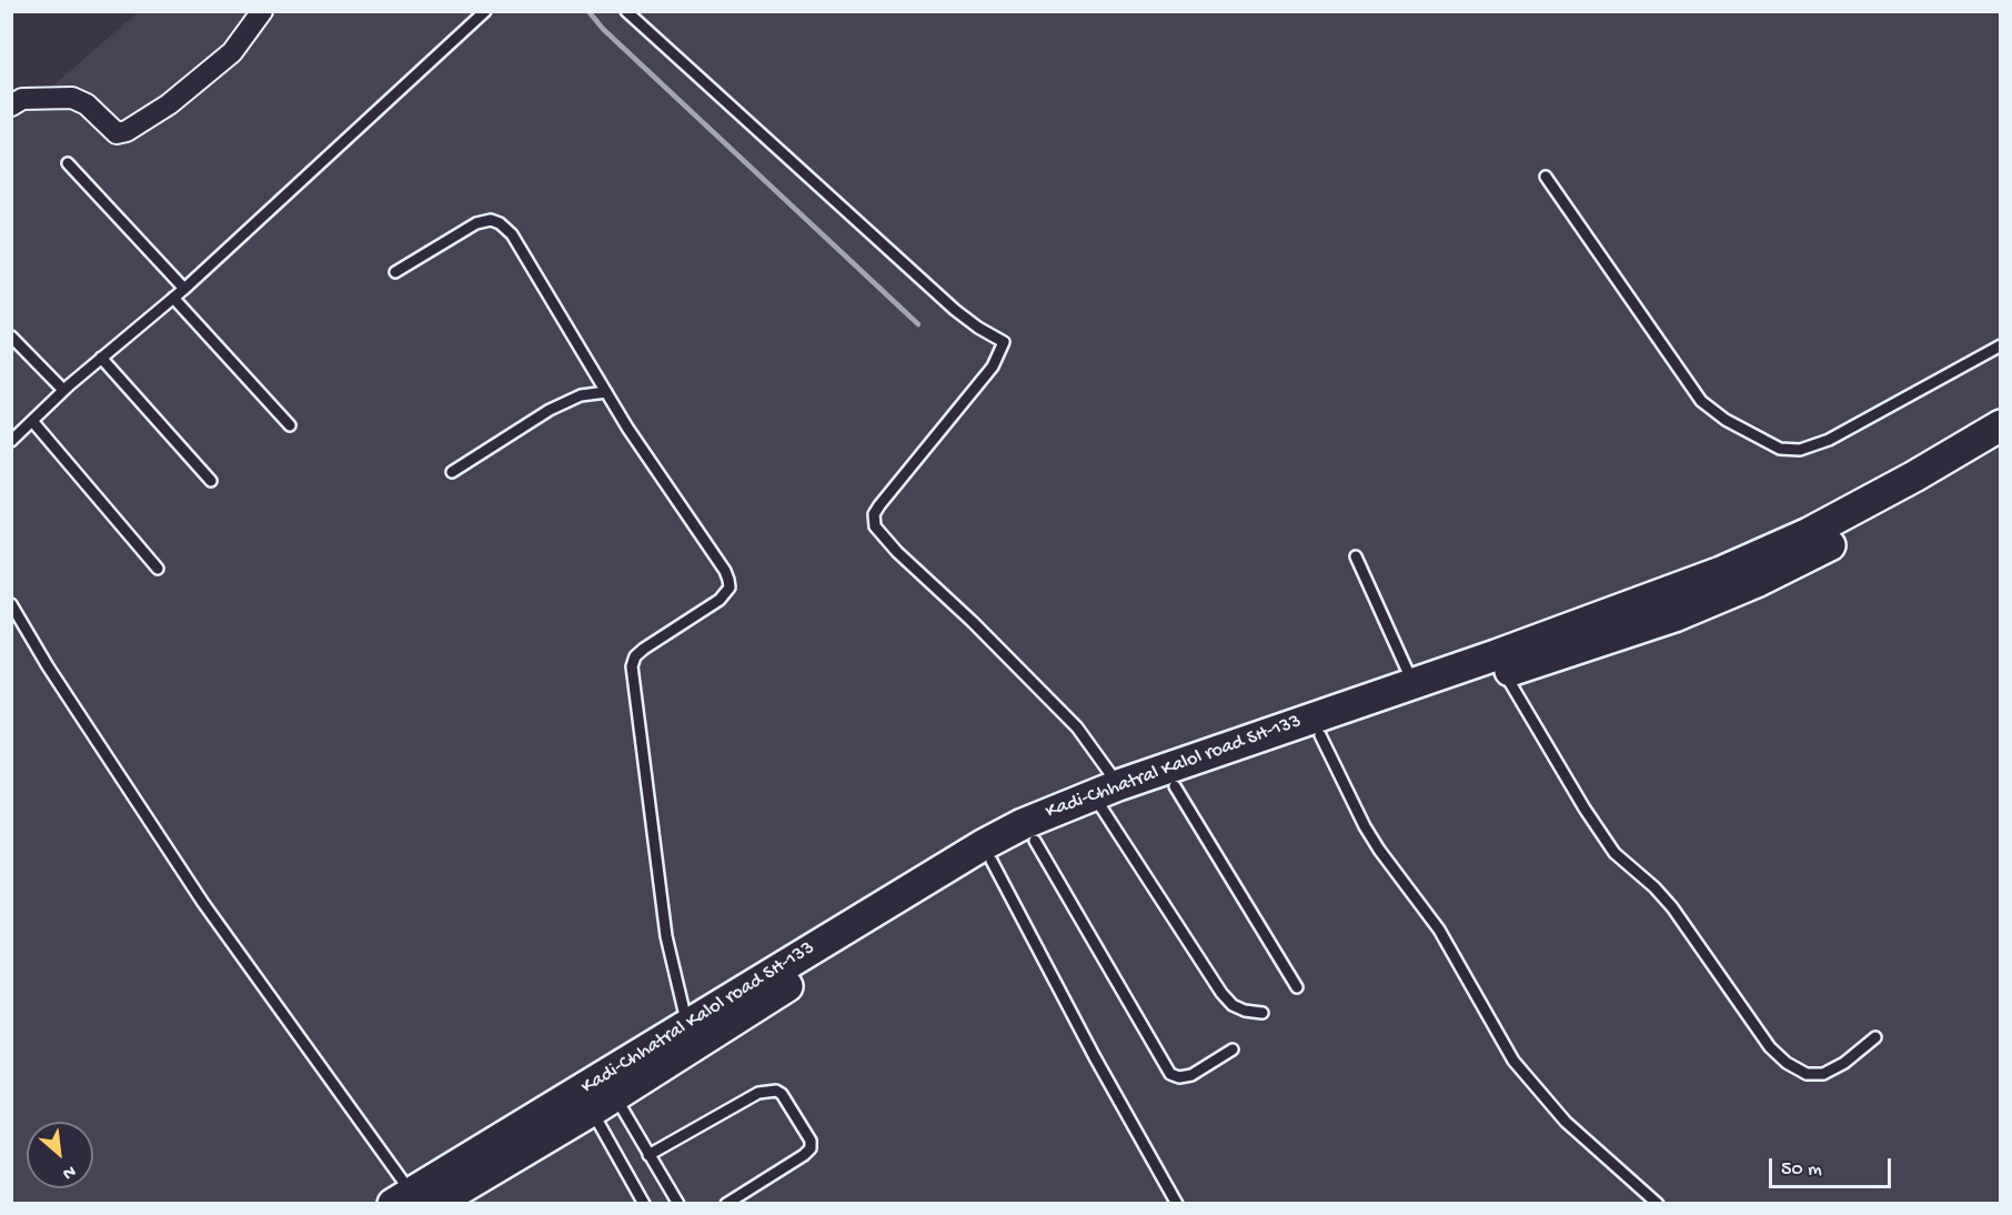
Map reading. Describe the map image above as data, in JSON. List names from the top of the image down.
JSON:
{
  "streets": {
    "main road": ["Kadi-Chhatral Kalol road SH-133"]
  },
  "scale_bar": "50 m",
  "north": "bottom right"
}
